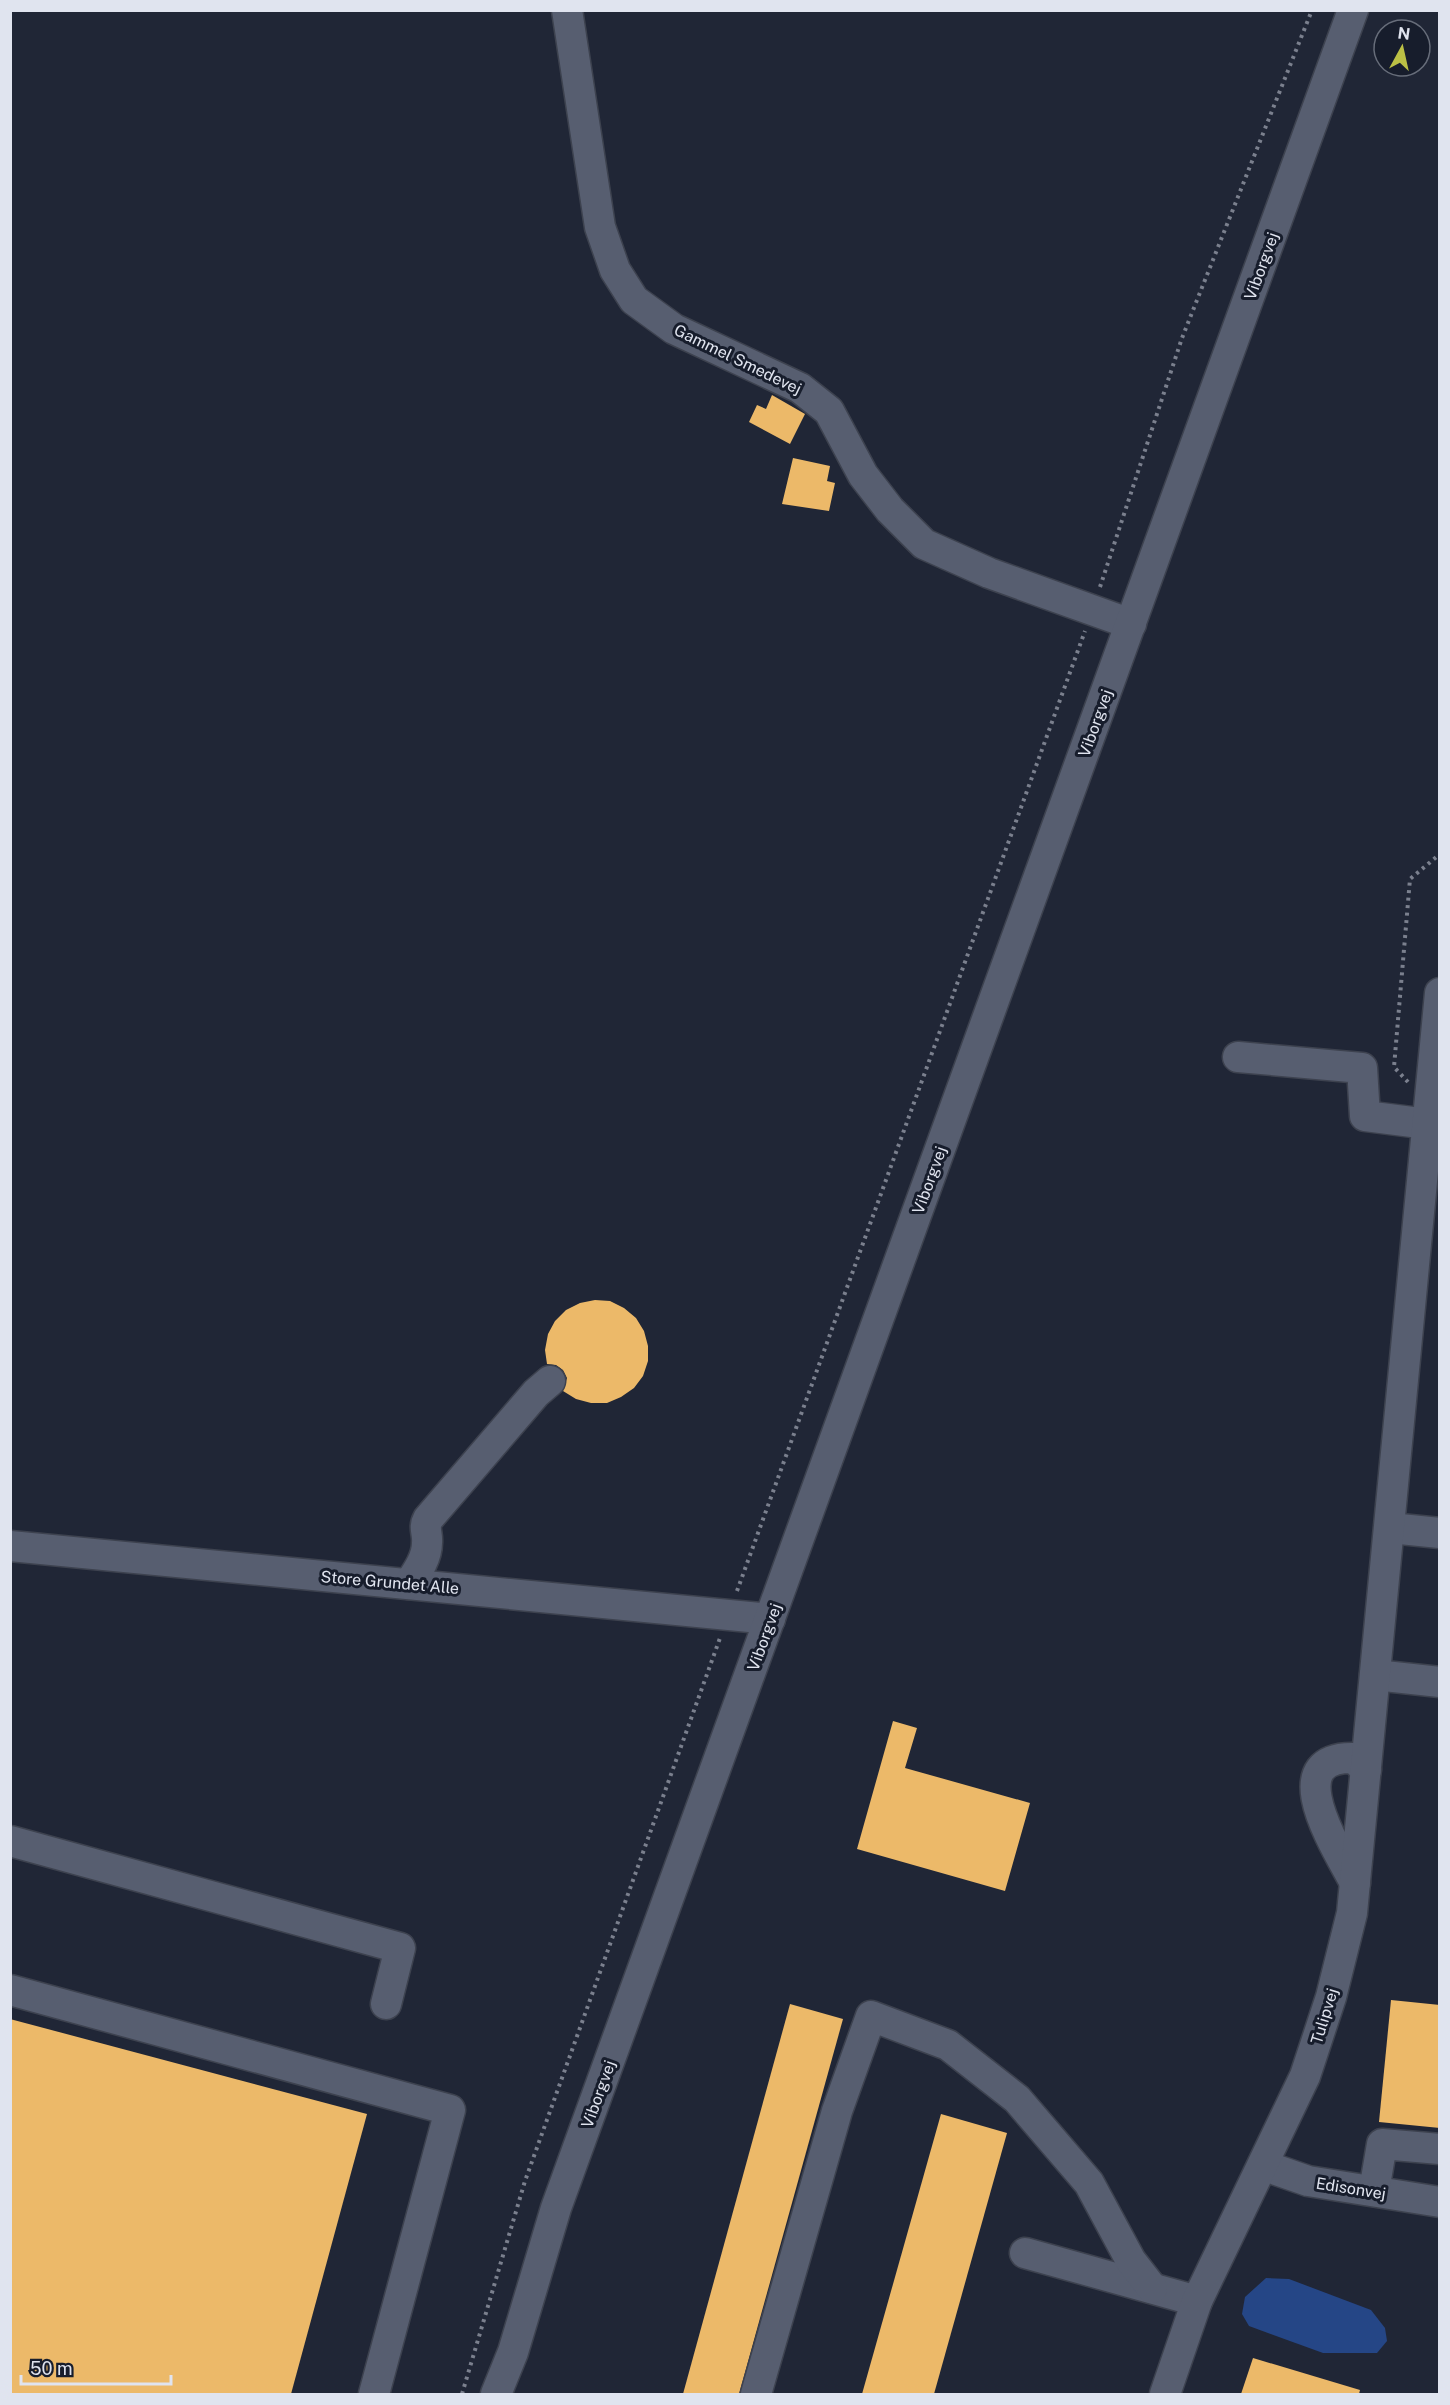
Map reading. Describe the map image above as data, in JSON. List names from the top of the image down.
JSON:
{
  "streets": {
    "street": [
      "Viborgvej",
      "Gammel Smedevej",
      "Store Grundet Alle",
      "Tulipvej",
      "Edisonvej"
    ]
  },
  "crossings": [
    ["Viborgvej", "Gammel Smedevej"],
    ["Viborgvej", "Store Grundet Alle"],
    ["Tulipvej", "Edisonvej"]
  ],
  "scale_bar": "50 m",
  "north": "top"
}
